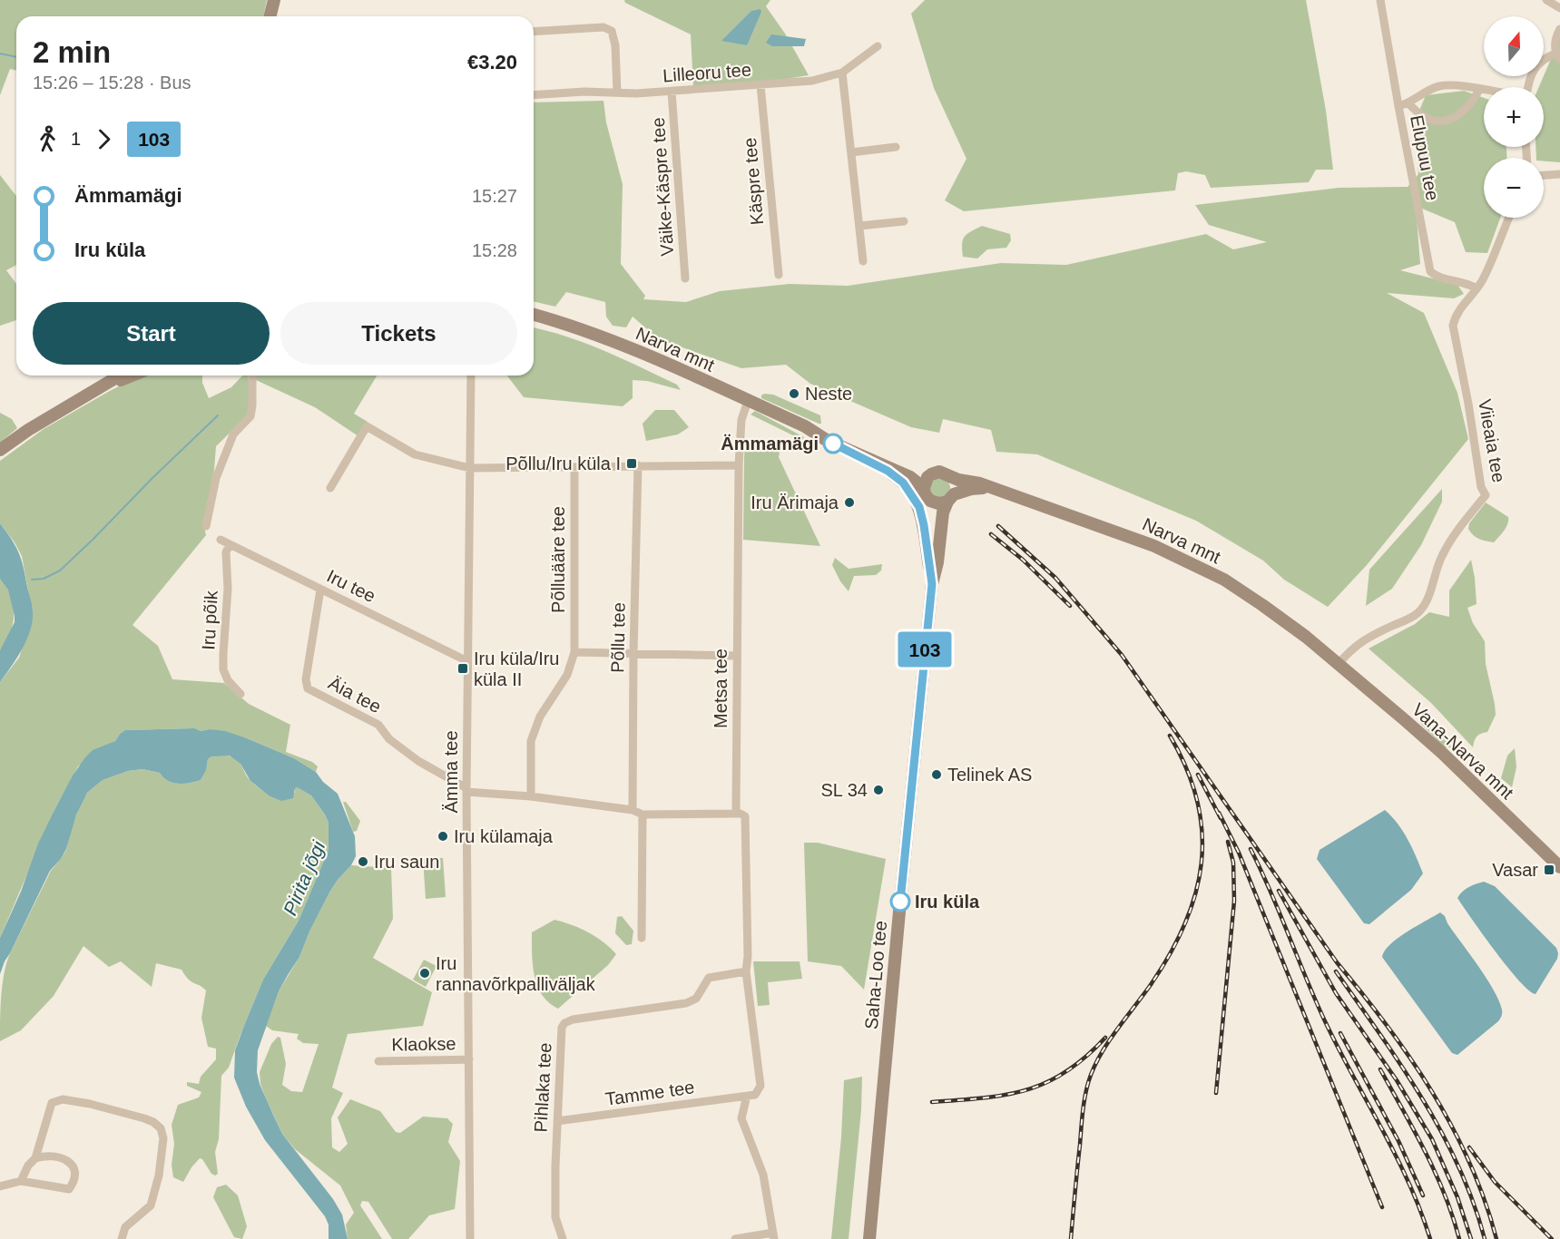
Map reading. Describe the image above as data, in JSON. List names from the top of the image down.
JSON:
{
  "streets": {
    "main road": ["Narva mnt", "Vana-Narva mnt", "Saha-Loo tee"],
    "street": [
      "Lilleoru tee",
      "Elupuu tee",
      "Käspre tee",
      "Väike-Käspre tee",
      "Viieaia tee",
      "Põlluääre tee",
      "Iru tee",
      "Iru põik",
      "Põllu tee",
      "Metsa tee",
      "Äia tee",
      "Ämma tee",
      "Klaokse",
      "Pihlaka tee",
      "Tamme tee"
    ]
  },
  "crossings": [
    ["Lilleoru tee", "Käspre tee"],
    ["Lilleoru tee", "Väike-Käspre tee"],
    ["Elupuu tee", "Viieaia tee"],
    ["Narva mnt", "Viieaia tee"],
    ["Narva mnt", "Metsa tee"],
    ["Narva mnt", "Vana-Narva mnt"],
    ["Narva mnt", "Saha-Loo tee"],
    ["Viieaia tee", "Vana-Narva mnt"],
    ["Põlluääre tee", "Äia tee"],
    ["Iru tee", "Iru põik"],
    ["Iru tee", "Äia tee"],
    ["Iru tee", "Ämma tee"],
    ["Põllu tee", "Äia tee"],
    ["Metsa tee", "Äia tee"],
    ["Metsa tee", "Pihlaka tee"],
    ["Metsa tee", "Tamme tee"],
    ["Äia tee", "Ämma tee"],
    ["Ämma tee", "Klaokse"],
    ["Pihlaka tee", "Tamme tee"]
  ],
  "water": ["Pirita jõgi"],
  "places": {
    "other": [
      "Neste",
      "Ämmamägi",
      "Iru Ärimaja",
      "Telinek AS",
      "SL 34",
      "Iru külamaja",
      "Iru saun",
      "Iru küla",
      "Iru rannavõrkpalliväljak"
    ],
    "transit": ["Põllu/Iru küla I", "Iru küla/Iru küla II", "Vasar"]
  },
  "lines": ["bus line 103"],
  "north": "top",
  "page": {
    "on_map": "103",
    "map_buttons": ["+", "−"],
    "heading": ["2 min", "15:26 – 15:28 · Bus", "€3.20"],
    "legs": ["1", "103"],
    "list": [
      {
        "name": "Ämmamägi",
        "value": "15:27"
      },
      {
        "name": "Iru küla",
        "value": "15:28"
      }
    ],
    "buttons": ["Start", "Tickets"]
  }
}
